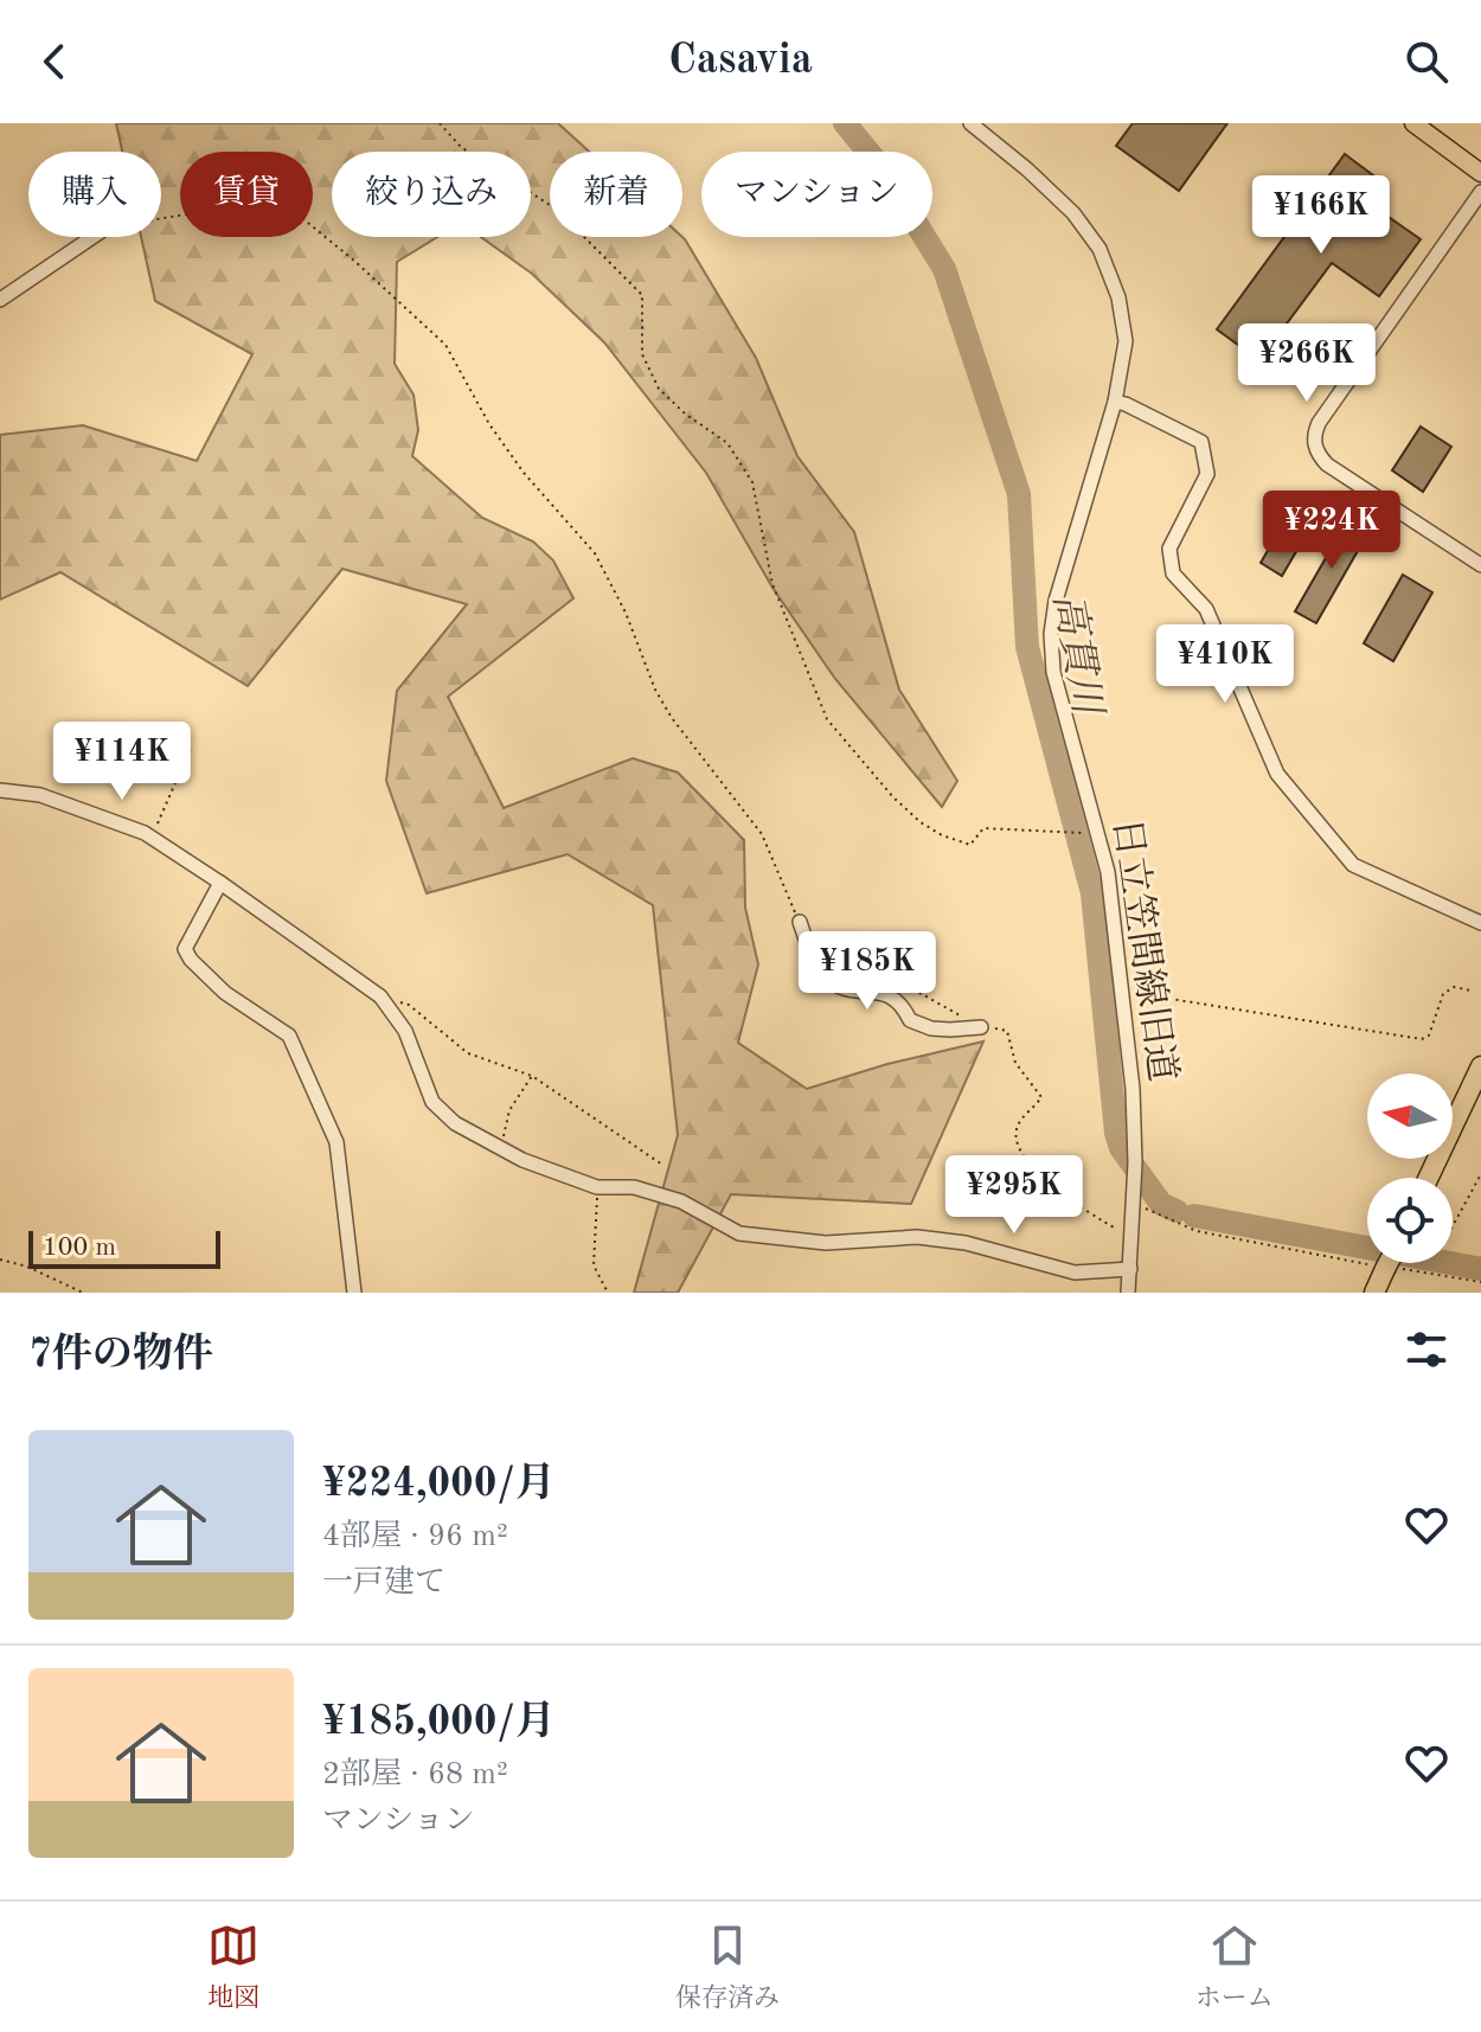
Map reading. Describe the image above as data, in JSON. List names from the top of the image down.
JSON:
{
  "streets": {
    "street": ["日立笠間線旧道"]
  },
  "water": ["高貫川"],
  "scale_bar": "100 m",
  "north": "left",
  "page": {
    "header": "Casavia",
    "chip": [
      "購入",
      "賃貸",
      "絞り込み",
      "新着",
      "マンション"
    ],
    "price": [
      "¥166K",
      "¥266K",
      "¥224K",
      "¥410K",
      "¥114K",
      "¥185K",
      "¥295K"
    ],
    "scale": "100 m",
    "heading": "7件の物件",
    "list": [
      {
        "name": "¥224,000/月",
        "note": "4部屋 · 96 m² · 一戸建て"
      },
      {
        "name": "¥185,000/月",
        "note": "2部屋 · 68 m² · マンション"
      }
    ],
    "tabs": ["地図", "保存済み", "ホーム"]
  }
}
